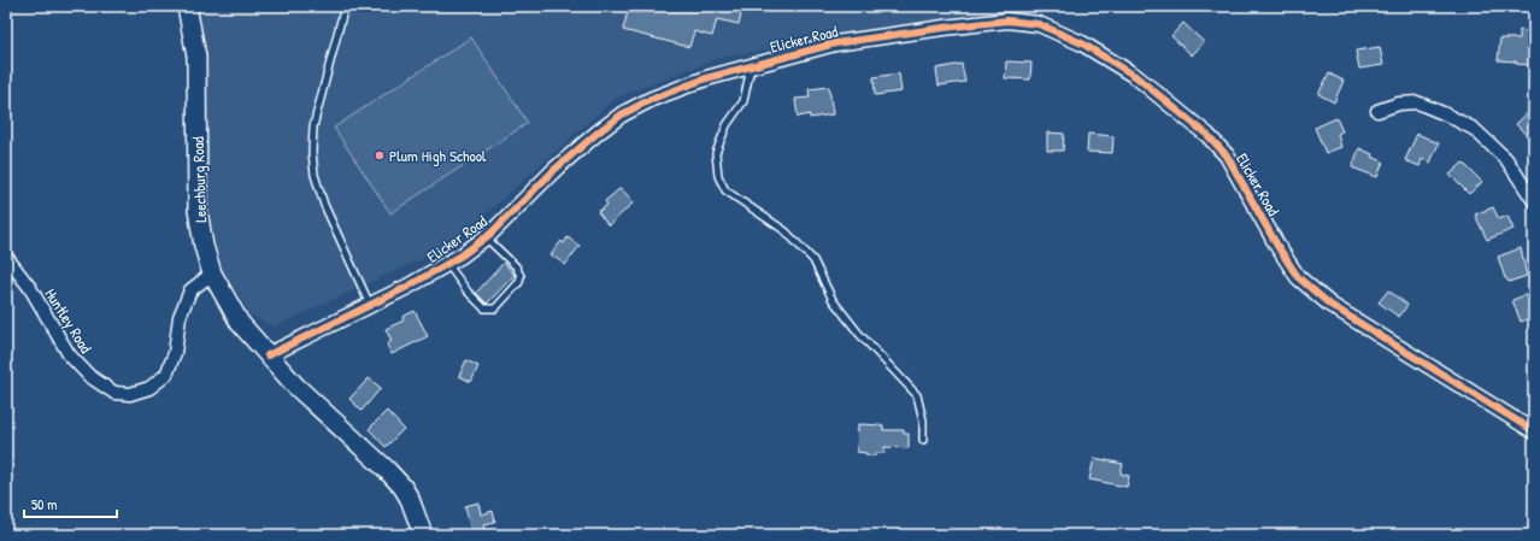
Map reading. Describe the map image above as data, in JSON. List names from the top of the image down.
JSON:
{
  "streets": {
    "main road": ["Leechburg Road"],
    "street": ["Elicker Road", "Huntley Road"]
  },
  "crossings": [
    ["Elicker Road", "Leechburg Road"],
    ["Leechburg Road", "Huntley Road"]
  ],
  "places": ["Plum High School"],
  "scale_bar": "50 m"
}
